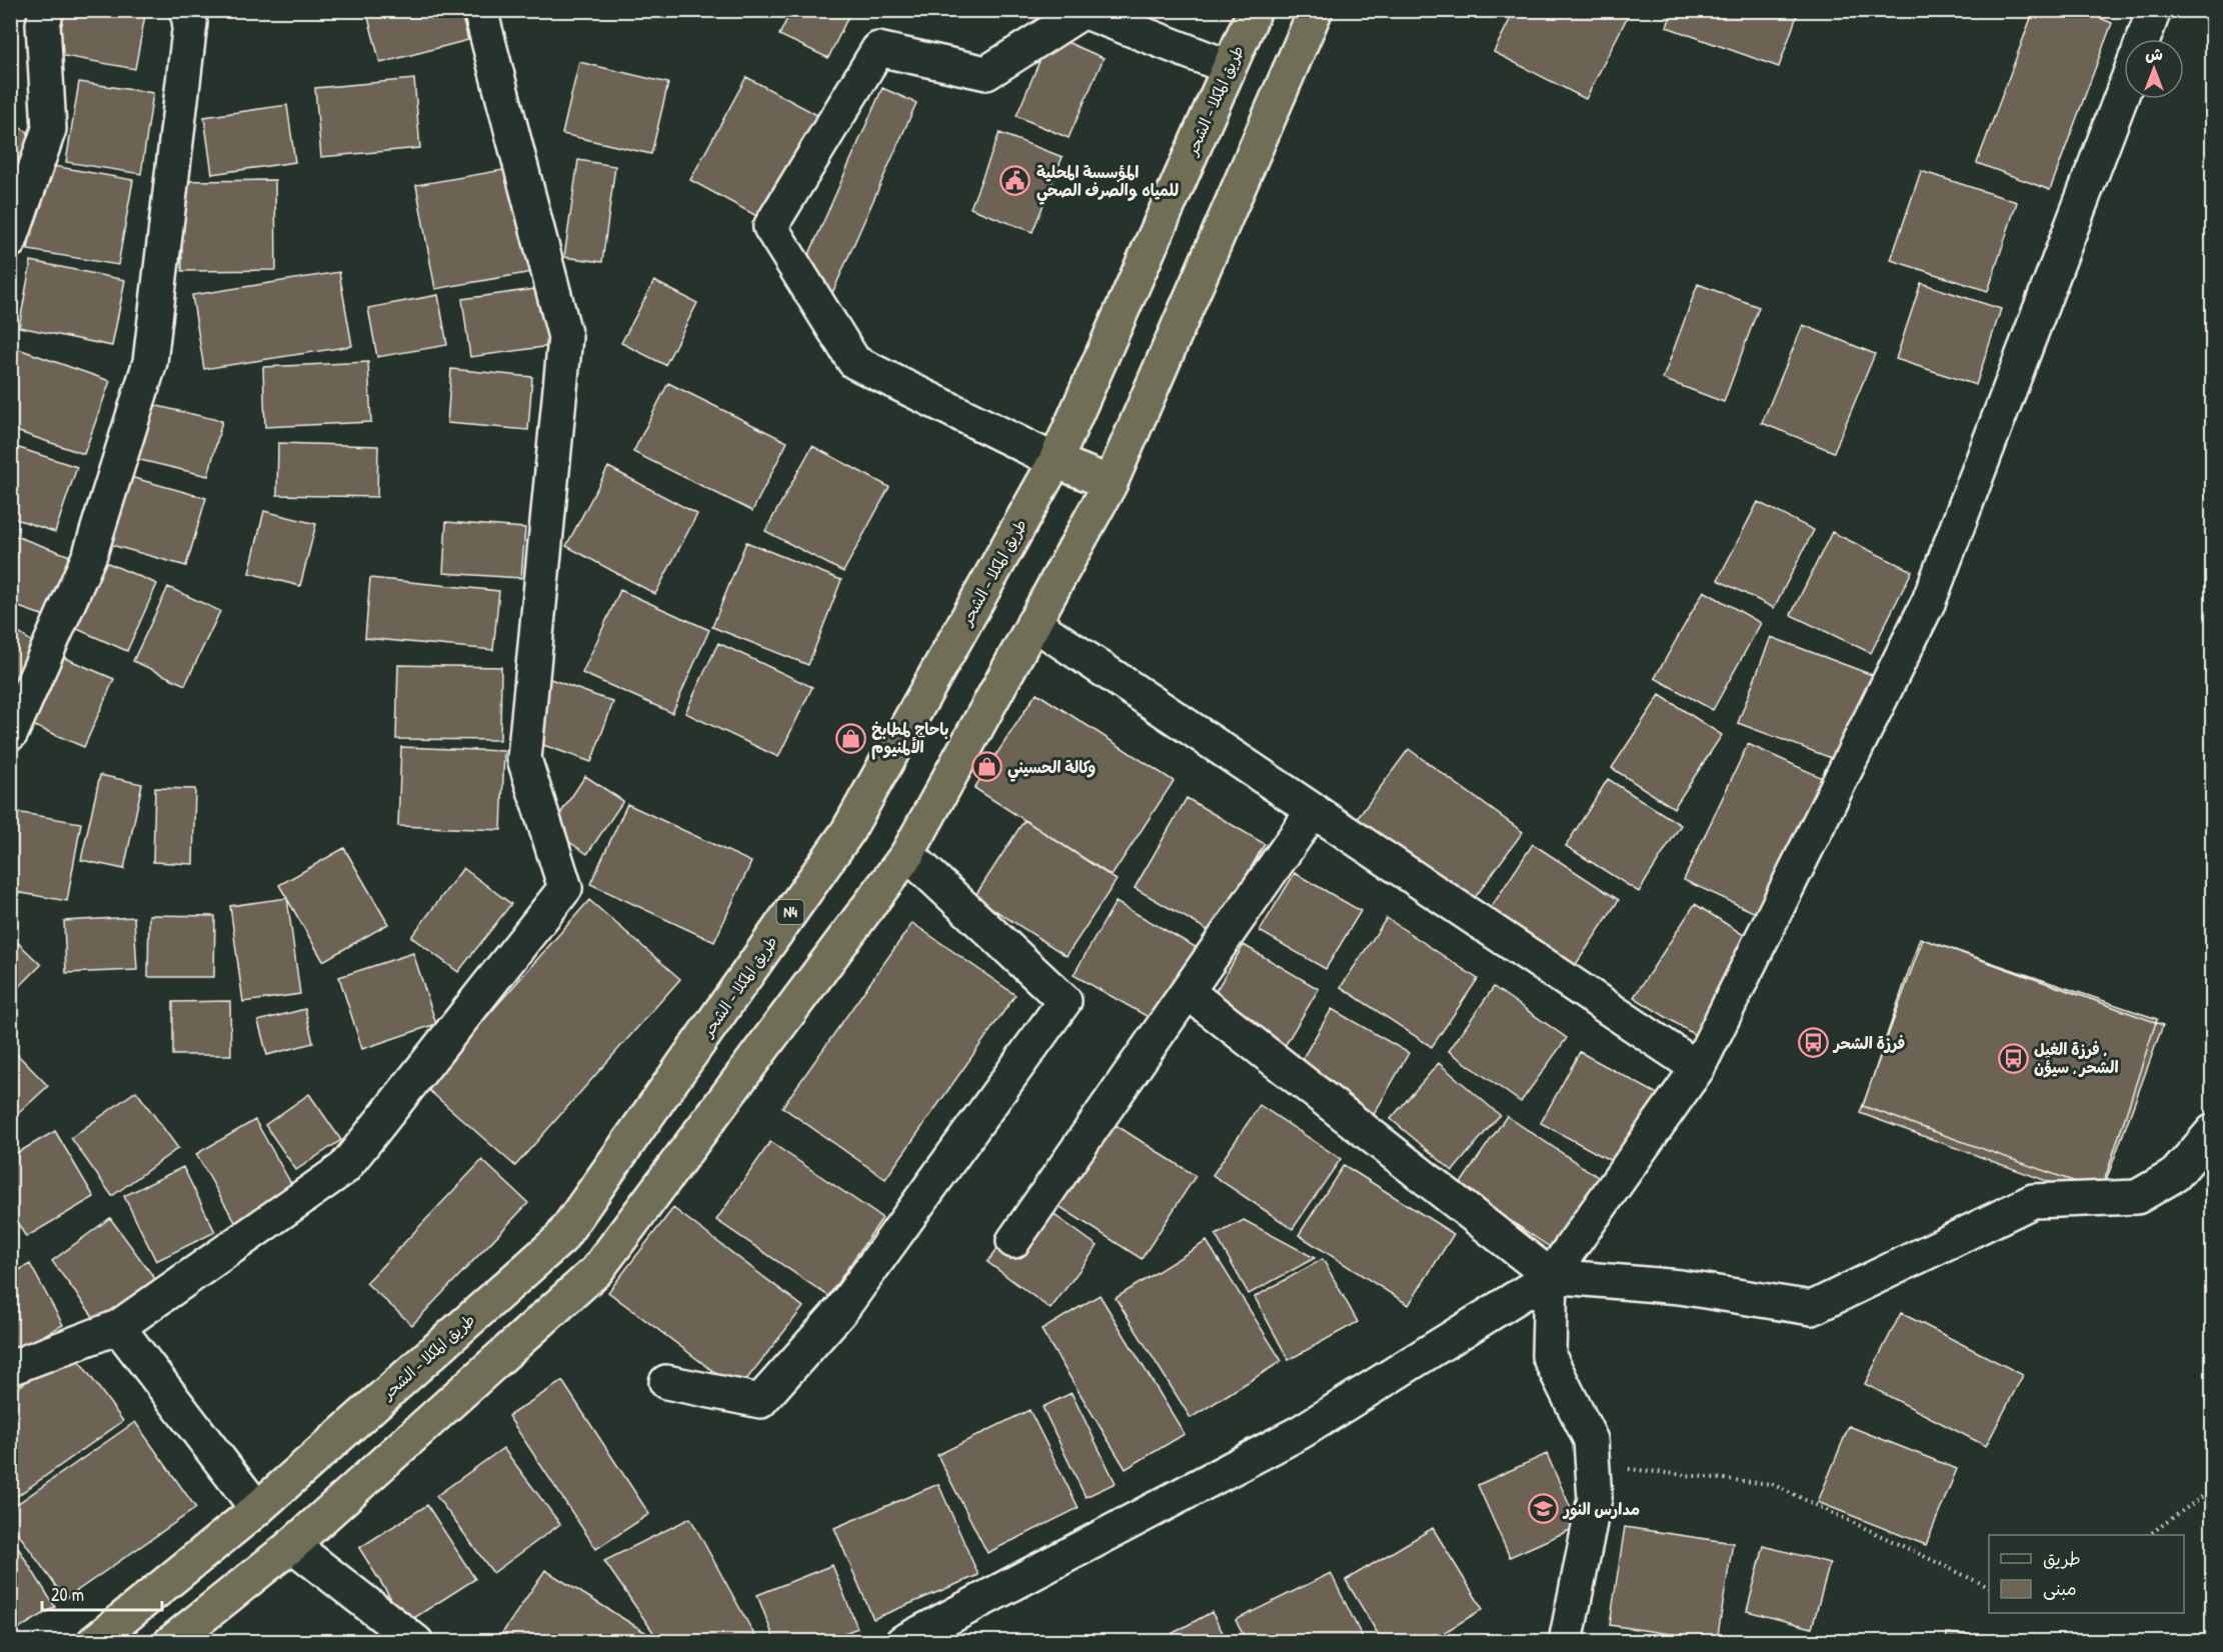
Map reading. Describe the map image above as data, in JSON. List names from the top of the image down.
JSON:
{
  "streets": {
    "highway": ["طريق المكلا - الشحر", "N4"]
  },
  "places": {
    "public building": ["المؤسسة المحلية للمياه والصرف الصحي"],
    "shop": ["باحاج لمطابخ الألمنيوم", "وكالة الحسيني"],
    "bus stop": ["فرزة الشحر", "فرزة الغيل , الشحر , سيؤن"],
    "school or university": ["مدارس النور"]
  },
  "legend": ["طريق", "مبنى"],
  "scale_bar": "20 m",
  "north": "top"
}
